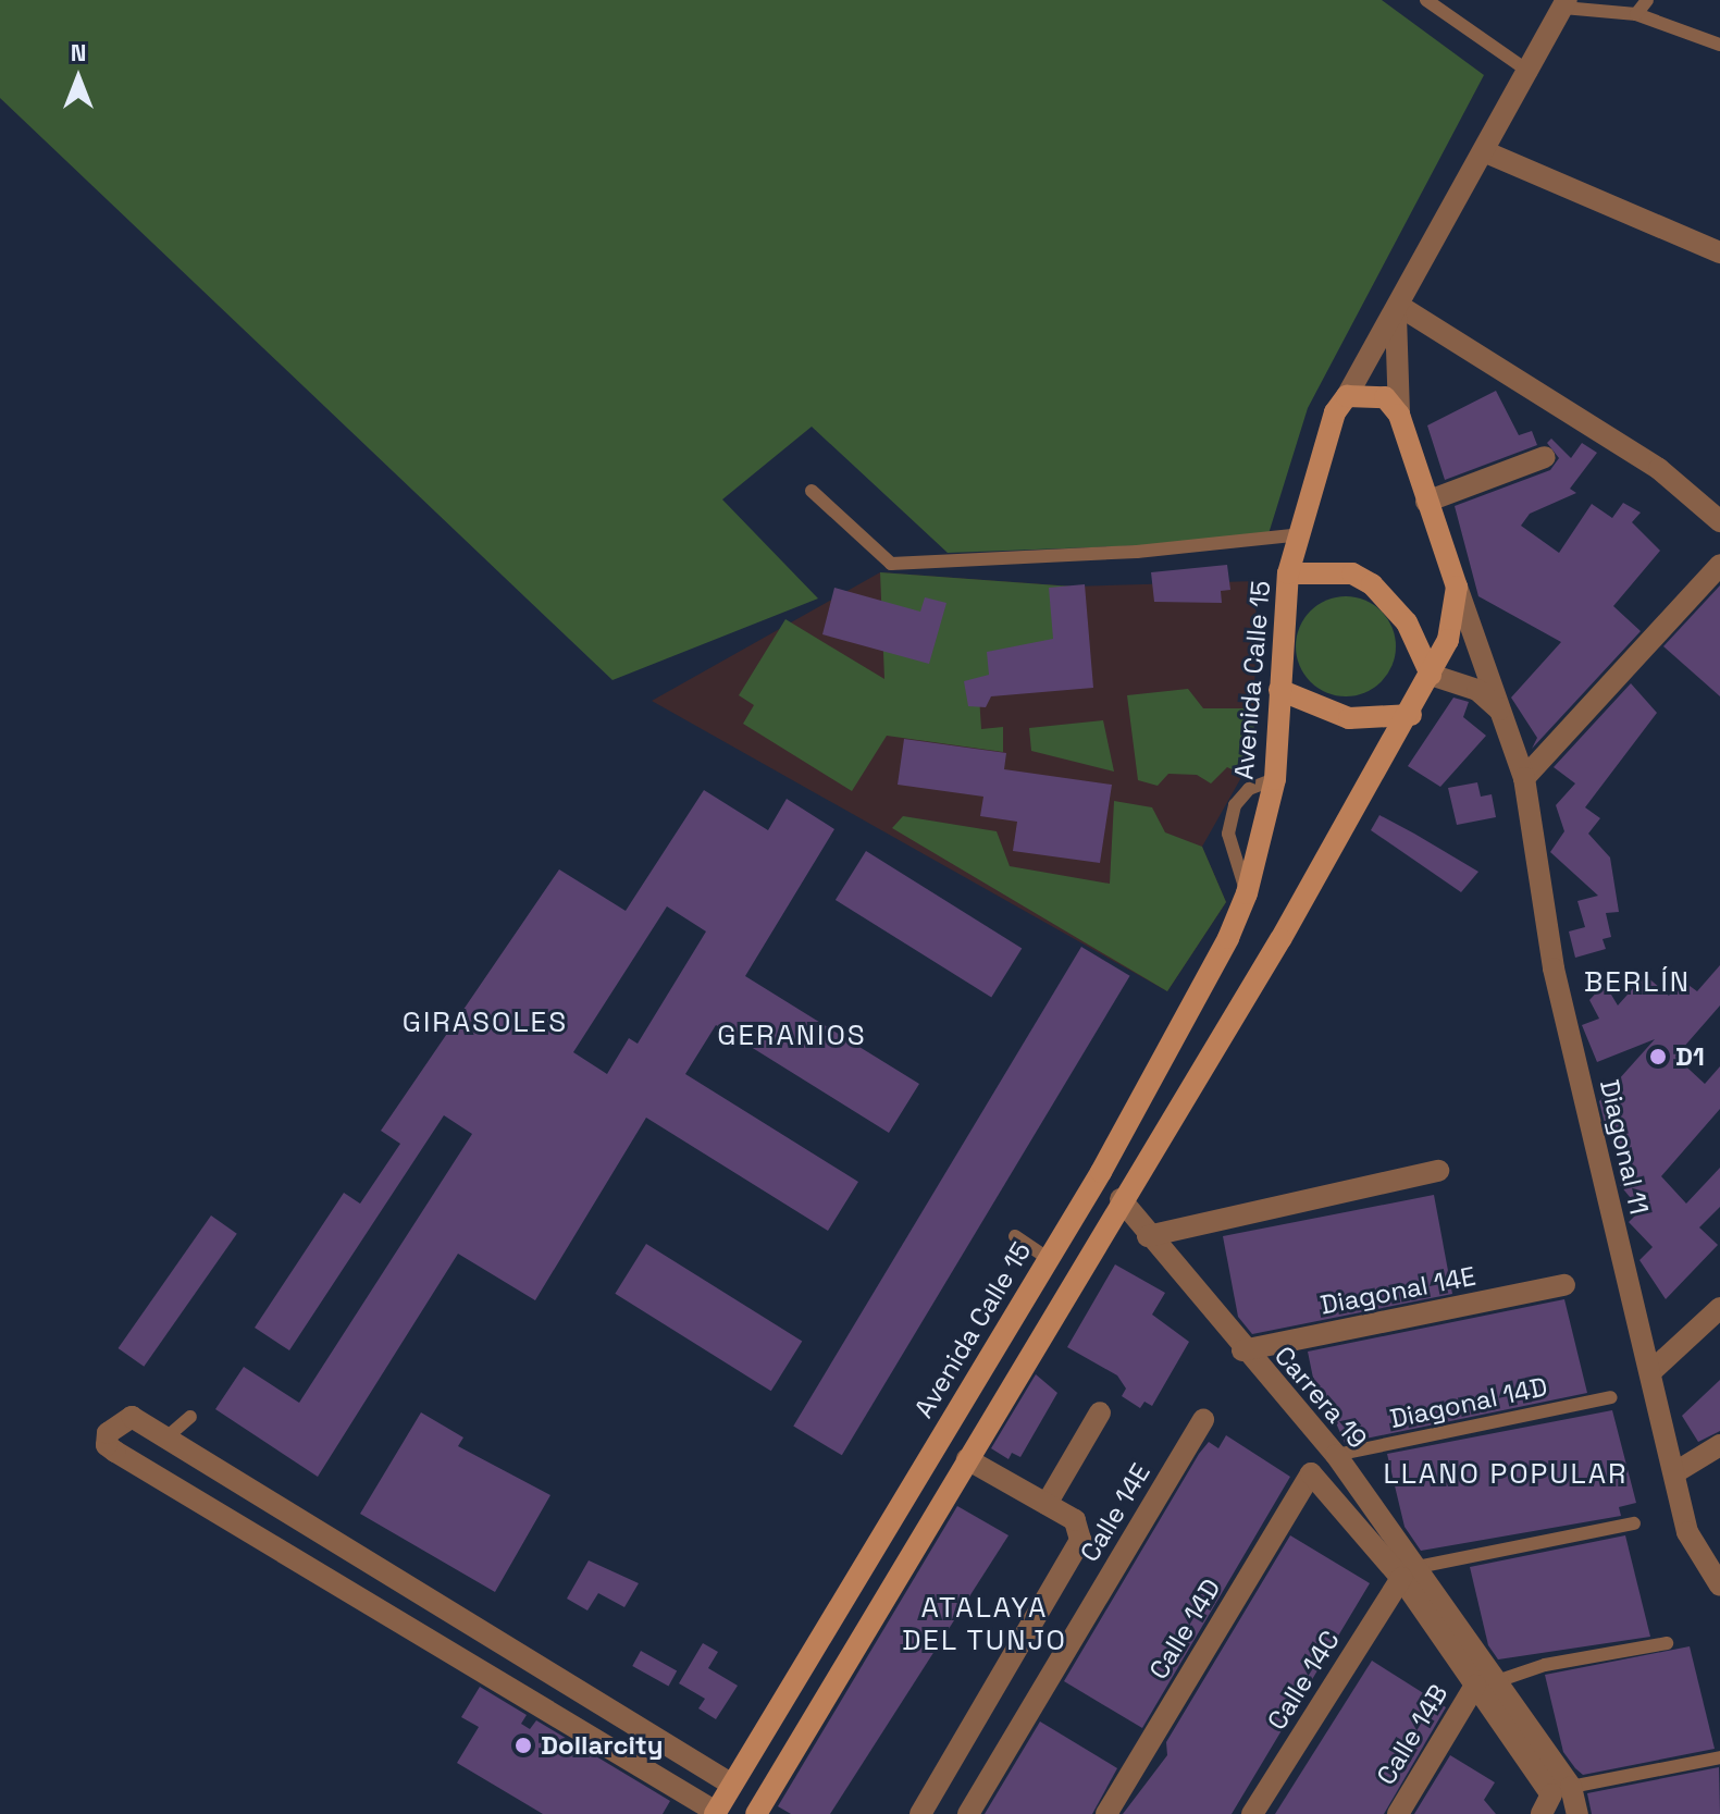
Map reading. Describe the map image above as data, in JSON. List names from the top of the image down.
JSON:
{
  "streets": {
    "main road": ["Avenida Calle 15"],
    "street": [
      "Diagonal 11",
      "Diagonal 14E",
      "Carrera 19",
      "Calle 14E",
      "Calle 14D",
      "Calle 14C",
      "Calle 14B"
    ],
    "lane": ["Diagonal 14D"]
  },
  "crossings": [
    ["Diagonal 14E", "Carrera 19"],
    ["Carrera 19", "Diagonal 14D"],
    ["Carrera 19", "Calle 14D"],
    ["Carrera 19", "Calle 14C"],
    ["Calle 14D", "Calle 14C"]
  ],
  "districts": [
    "BERLÍN",
    "GIRASOLES",
    "GERANIOS",
    "LLANO POPULAR",
    "ATALAYA DEL TUNJO"
  ],
  "places": ["D1", "Dollarcity"],
  "north": "top"
}
